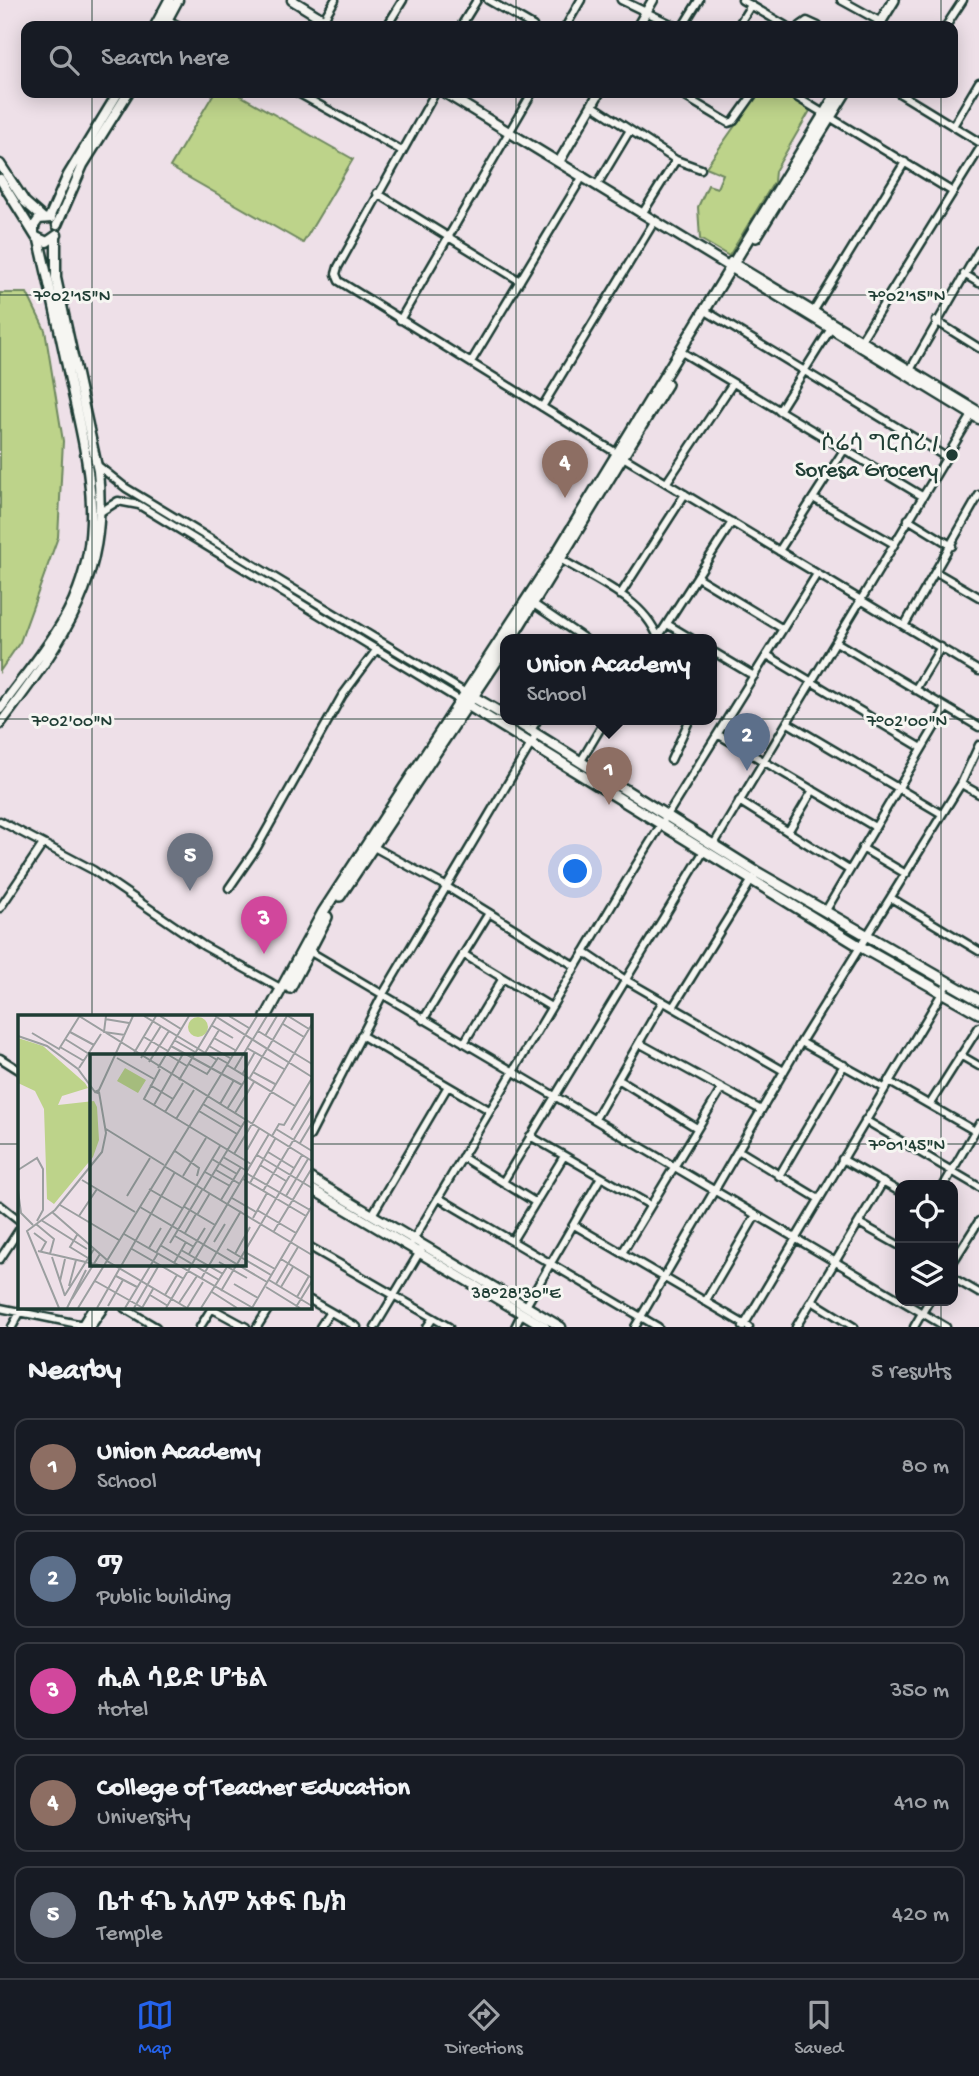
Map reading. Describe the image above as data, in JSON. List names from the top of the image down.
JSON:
{
  "places": ["ሶሬሳ ግሮሰሪ / Soresa Grocery"],
  "page": {
    "search": "Search here",
    "pins": [
      "4",
      "2",
      "1",
      "5",
      "3"
    ],
    "popup": ["Union Academy", "School"],
    "heading": ["Nearby", "5 results"],
    "list": [
      {
        "mark": "1",
        "name": "Union Academy",
        "note": "School",
        "value": "80 m"
      },
      {
        "mark": "2",
        "name": "ማ",
        "note": "Public building",
        "value": "220 m"
      },
      {
        "mark": "3",
        "name": "ሒል ሳይድ ሆቴል",
        "note": "Hotel",
        "value": "350 m"
      },
      {
        "mark": "4",
        "name": "College of Teacher Education",
        "note": "University",
        "value": "410 m"
      },
      {
        "mark": "5",
        "name": "ቤተ ፋጌ አለም አቀፍ ቤ/ክ",
        "note": "Temple",
        "value": "420 m"
      }
    ],
    "nav": ["Map", "Directions", "Saved"]
  },
  "coordinates": [
    "7°02'15\"N",
    "7°02'00\"N",
    "7°01'45\"N",
    "38°28'30\"E"
  ]
}
